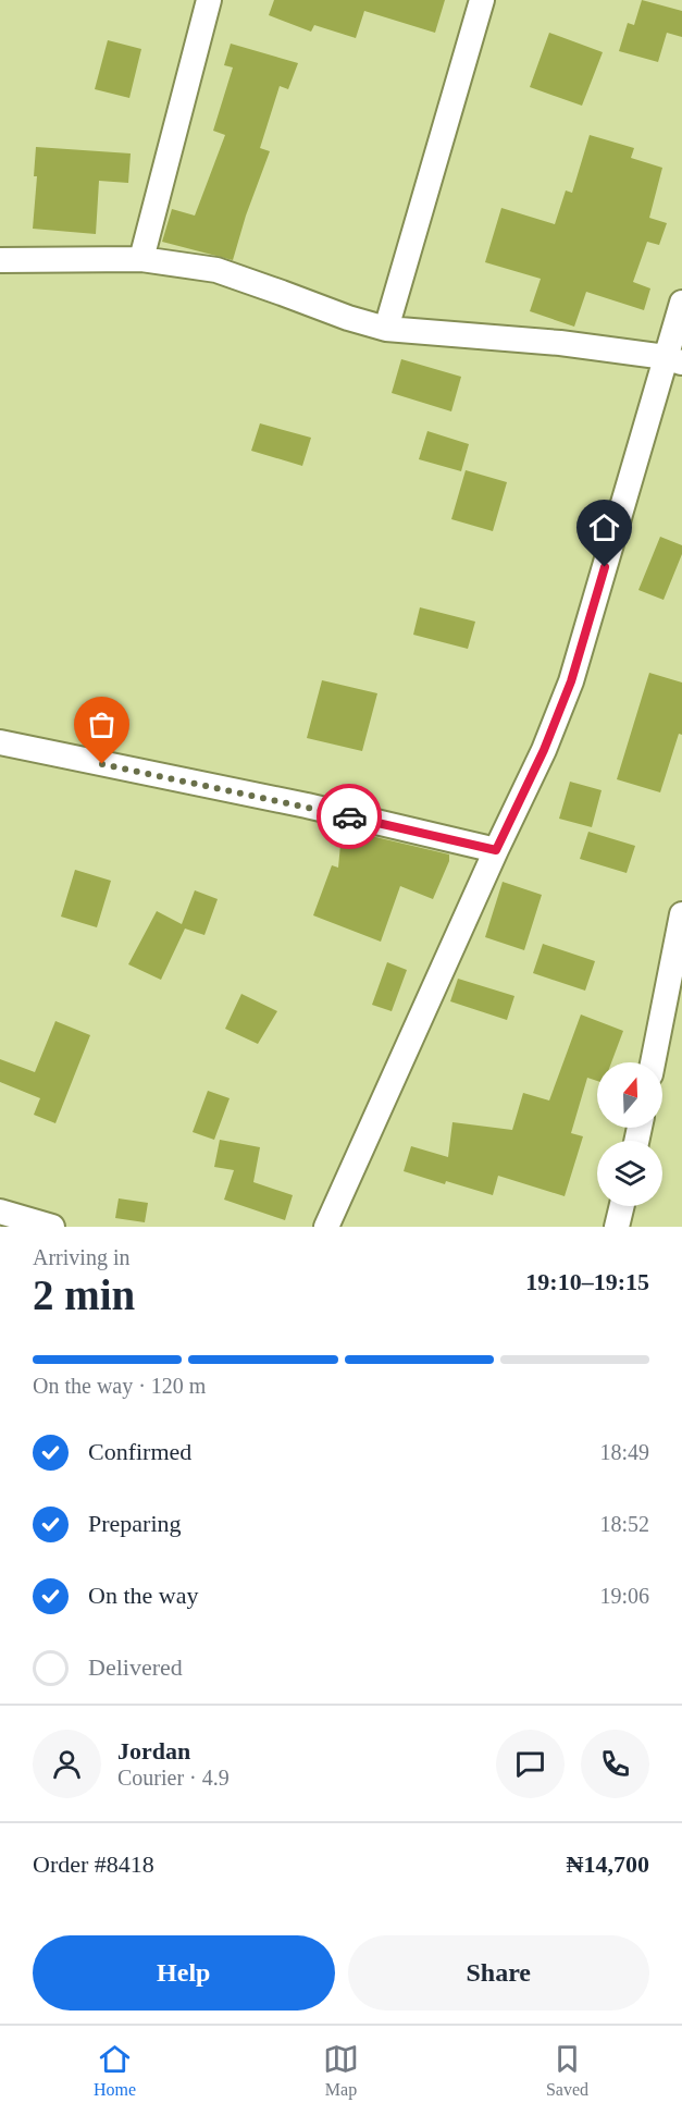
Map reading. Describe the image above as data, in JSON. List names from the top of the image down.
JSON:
{
  "north": "top",
  "page": {
    "heading": ["2 min", "Arriving in", "19:10–19:15"],
    "panel": [
      "Jordan",
      "Courier · 4.9",
      "Order #8418",
      "₦14,700"
    ],
    "bar": "On the way · 120 m",
    "list": [
      ["Confirmed", "18:49"],
      ["Preparing", "18:52"],
      ["On the way", "19:06"],
      "Delivered"
    ],
    "buttons": ["Help", "Share"],
    "tabs": ["Home", "Map", "Saved"]
  }
}
